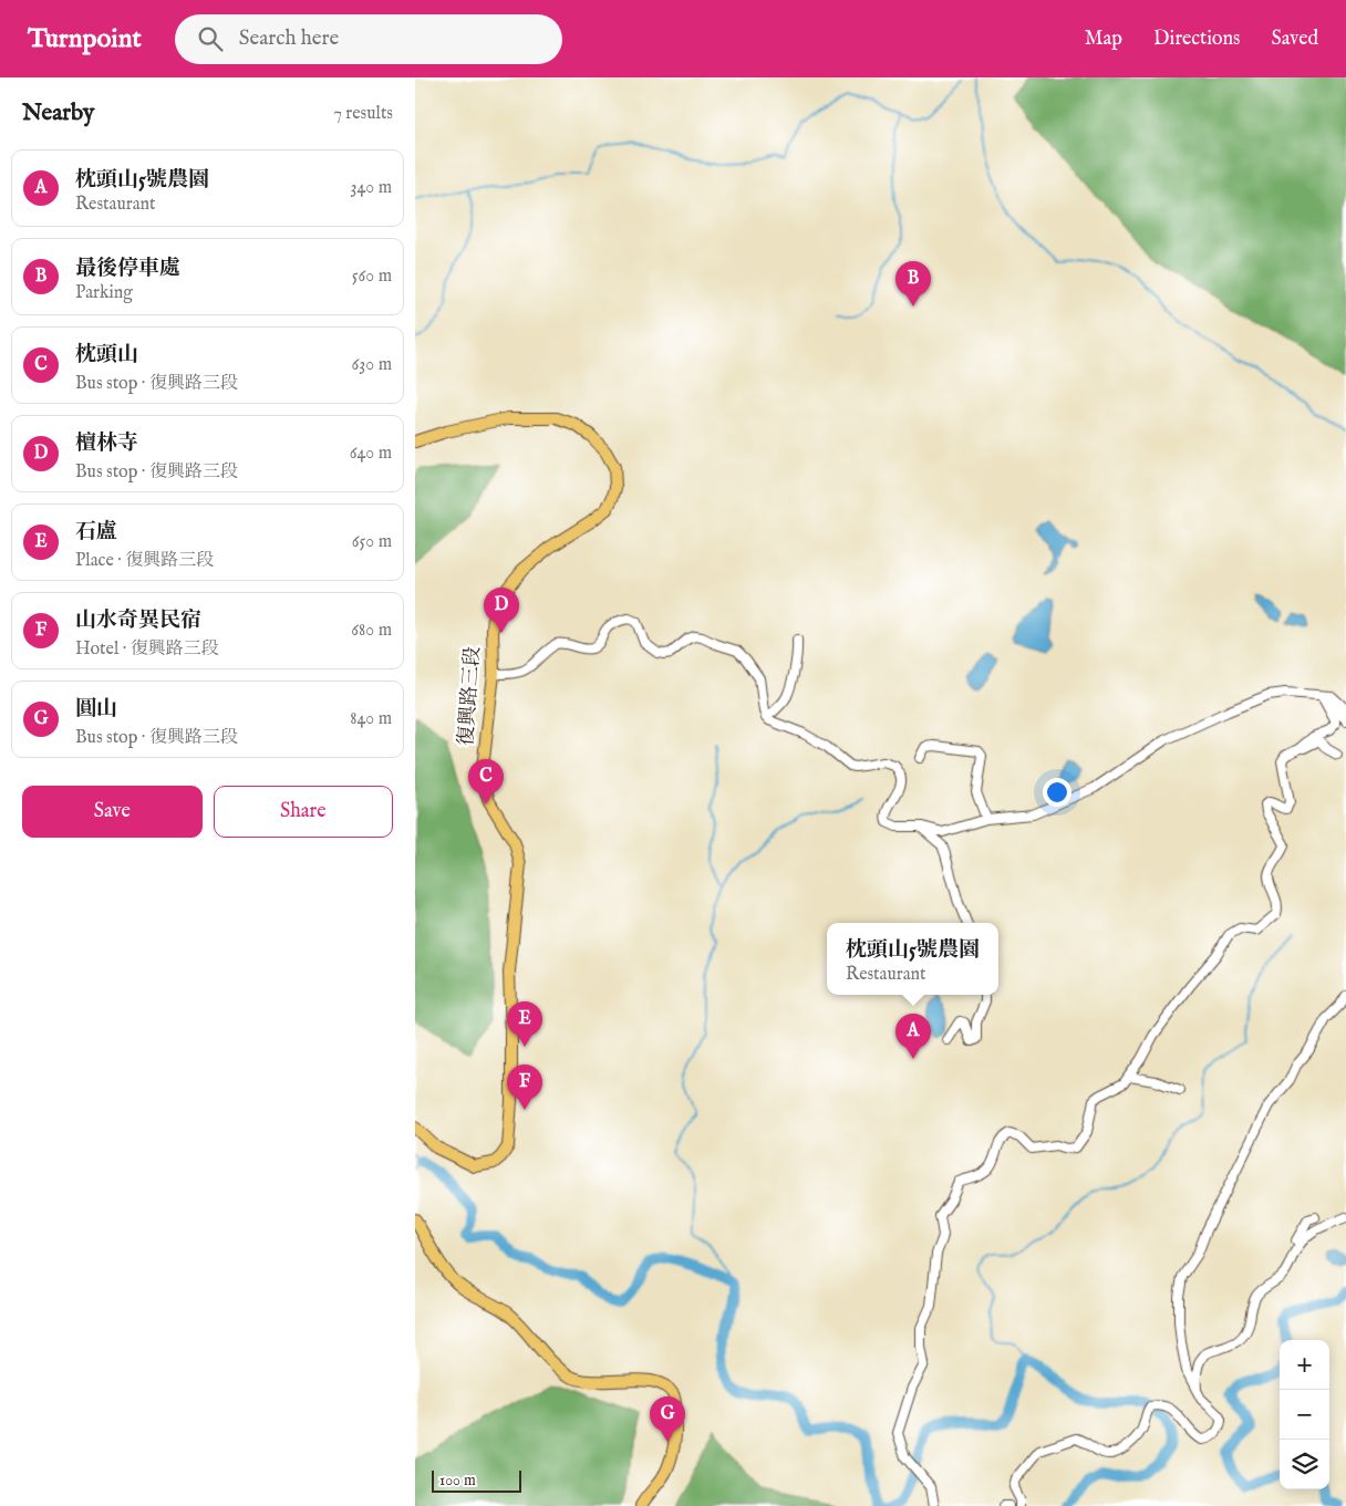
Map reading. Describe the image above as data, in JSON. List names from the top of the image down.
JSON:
{
  "streets": {
    "main road": ["復興路三段"]
  },
  "scale_bar": "100 m",
  "page": {
    "header": "Turnpoint",
    "search": "Search here",
    "nav": ["Map", "Directions", "Saved"],
    "heading": ["Nearby", "7 results"],
    "list": [
      {
        "mark": "A",
        "name": "枕頭山5號農園",
        "note": "Restaurant",
        "value": "340 m"
      },
      {
        "mark": "B",
        "name": "最後停車處",
        "note": "Parking",
        "value": "560 m"
      },
      {
        "mark": "C",
        "name": "枕頭山",
        "note": "Bus stop · 復興路三段",
        "value": "630 m"
      },
      {
        "mark": "D",
        "name": "檀林寺",
        "note": "Bus stop · 復興路三段",
        "value": "640 m"
      },
      {
        "mark": "E",
        "name": "石盧",
        "note": "Place · 復興路三段",
        "value": "650 m"
      },
      {
        "mark": "F",
        "name": "山水奇異民宿",
        "note": "Hotel · 復興路三段",
        "value": "680 m"
      },
      {
        "mark": "G",
        "name": "圓山",
        "note": "Bus stop · 復興路三段",
        "value": "840 m"
      }
    ],
    "pins": [
      "B",
      "D",
      "C",
      "E",
      "A",
      "F",
      "G"
    ],
    "buttons": ["Save", "Share"],
    "popup": ["枕頭山5號農園", "Restaurant"],
    "map_buttons": ["+", "−"],
    "scale": "100 m"
  }
}
